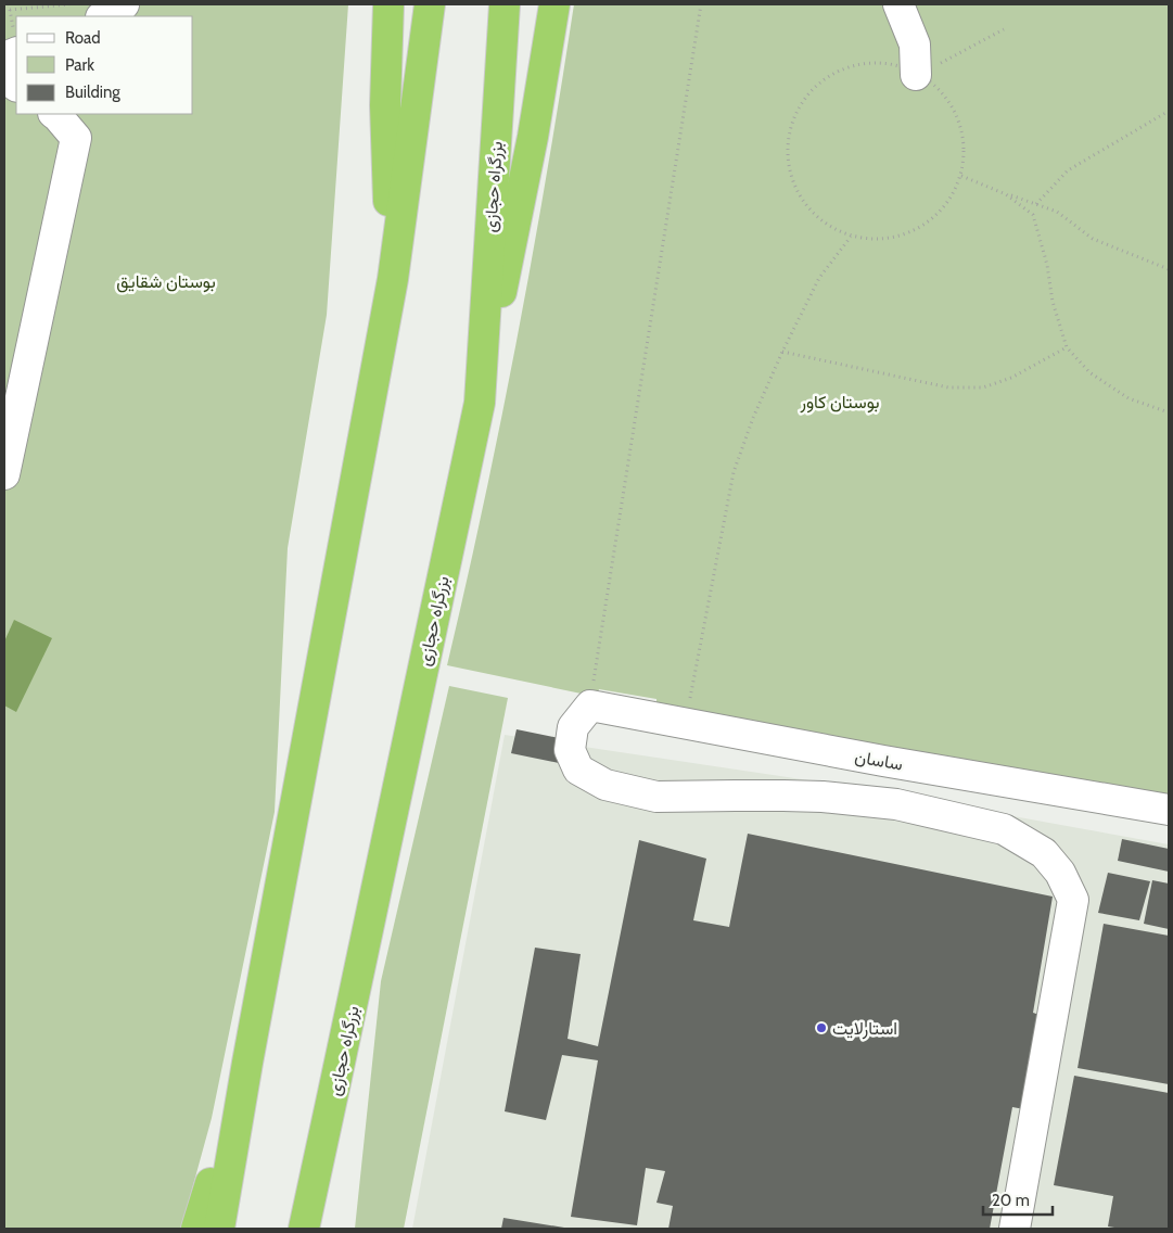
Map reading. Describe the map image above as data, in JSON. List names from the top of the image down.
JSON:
{
  "streets": {
    "highway": ["بزرگراه حجازی"],
    "street": ["ساسان"]
  },
  "parks": ["بوستان شقایق", "بوستان کاور"],
  "places": ["استارلایت"],
  "legend": ["Road", "Park", "Building"],
  "scale_bar": "20 m"
}
